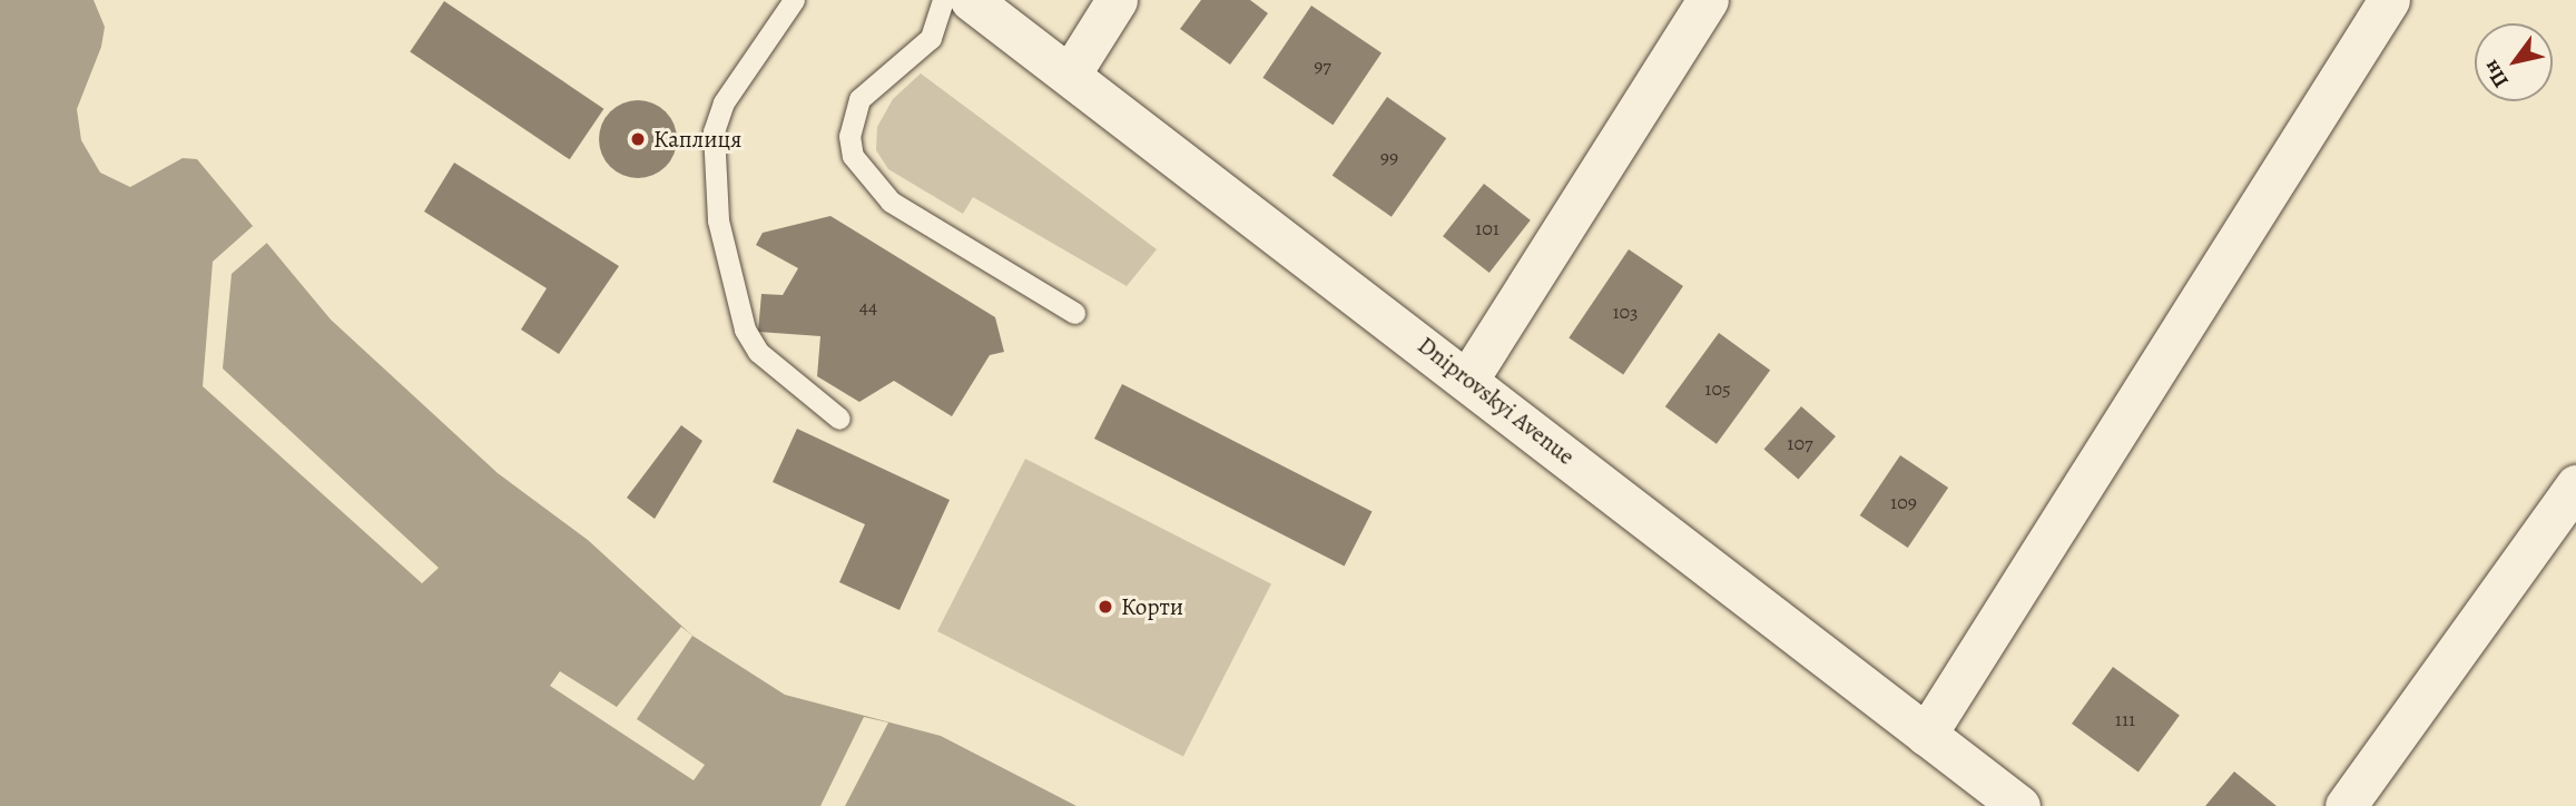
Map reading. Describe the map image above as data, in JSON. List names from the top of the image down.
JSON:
{
  "streets": {
    "street": ["Dniprovskyi Avenue"]
  },
  "places": ["Каплиця", "Корти"],
  "house_numbers": [
    "97",
    "99",
    "101",
    "44",
    "103",
    "105",
    "107",
    "109",
    "111"
  ],
  "north": "bottom left"
}
